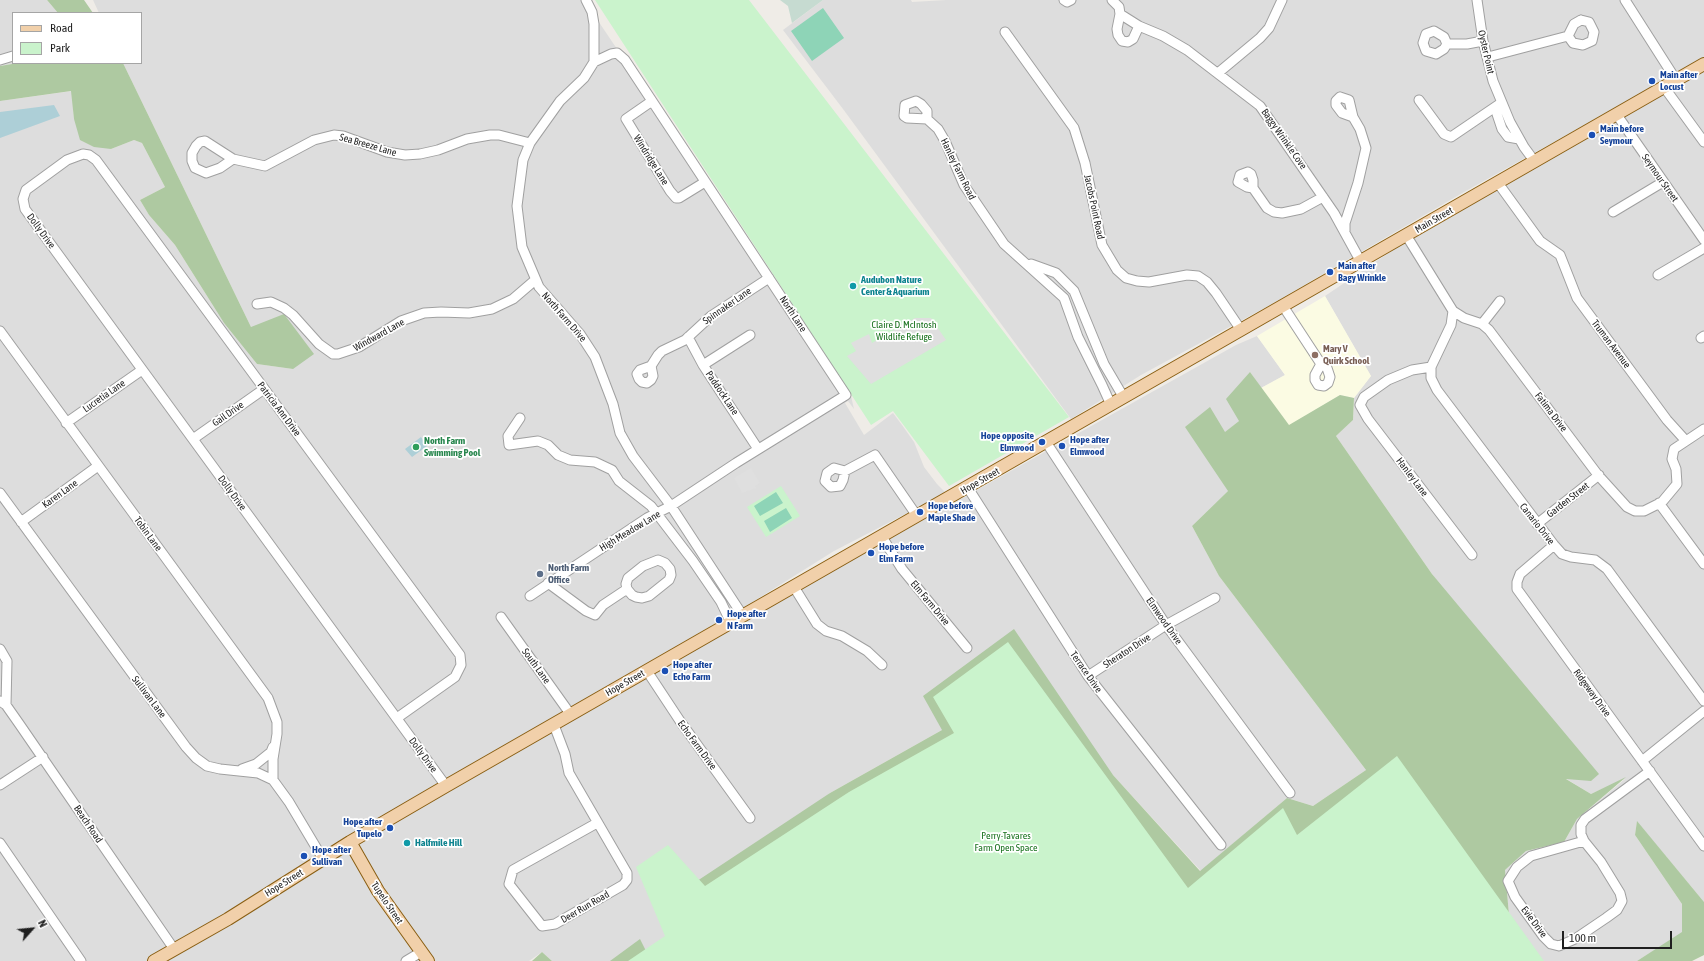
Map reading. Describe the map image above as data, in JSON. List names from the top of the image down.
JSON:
{
  "streets": {
    "main road": ["Main Street", "Hope Street", "Tupelo Street"],
    "street": [
      "Oyster Point",
      "Baggy Wrinkle Cove",
      "Sea Breeze Lane",
      "Windridge Lane",
      "Hanley Farm Road",
      "Seymour Street",
      "Jacobs Point Road",
      "Dolly Drive",
      "Spinnaker Lane",
      "North Lane",
      "North Farm Drive",
      "Windward Lane",
      "Truman Avenue",
      "Paddock Lane",
      "Lucretia Lane",
      "Patricia Ann Drive",
      "Fatima Drive",
      "Gail Drive",
      "Hanley Lane",
      "Karen Lane",
      "Garden Street",
      "Canario Drive",
      "High Meadow Lane",
      "Tobin Lane",
      "Elm Farm Drive",
      "Elmwood Drive",
      "Sheraton Drive",
      "South Lane",
      "Terrace Drive",
      "Ridgeway Drive",
      "Sullivan Lane",
      "Echo Farm Drive",
      "Beach Road",
      "Deer Run Road",
      "Evie Drive"
    ]
  },
  "crossings": [
    ["Oyster Point", "Main Street"],
    ["Baggy Wrinkle Cove", "Main Street"],
    ["Sea Breeze Lane", "North Farm Drive"],
    ["Windridge Lane", "North Lane"],
    ["Hanley Farm Road", "Hope Street"],
    ["Seymour Street", "Main Street"],
    ["Jacobs Point Road", "Main Street"],
    ["Main Street", "Truman Avenue"],
    ["Main Street", "Hope Street"],
    ["Dolly Drive", "Lucretia Lane"],
    ["Dolly Drive", "Patricia Ann Drive"],
    ["Dolly Drive", "Gail Drive"],
    ["Dolly Drive", "Hope Street"],
    ["Spinnaker Lane", "North Lane"],
    ["Spinnaker Lane", "Paddock Lane"],
    ["North Lane", "North Farm Drive"],
    ["North Lane", "Paddock Lane"],
    ["North Lane", "High Meadow Lane"],
    ["North Farm Drive", "Windward Lane"],
    ["North Farm Drive", "Hope Street"],
    ["North Farm Drive", "High Meadow Lane"],
    ["Lucretia Lane", "Tobin Lane"],
    ["Patricia Ann Drive", "Gail Drive"],
    ["Fatima Drive", "Garden Street"],
    ["Hanley Lane", "Canario Drive"],
    ["Hope Street", "Elm Farm Drive"],
    ["Hope Street", "Elmwood Drive"],
    ["Hope Street", "South Lane"],
    ["Hope Street", "Terrace Drive"],
    ["Hope Street", "Echo Farm Drive"],
    ["Hope Street", "Beach Road"],
    ["Hope Street", "Tupelo Street"],
    ["Hope Street", "Deer Run Road"],
    ["Karen Lane", "Tobin Lane"],
    ["Karen Lane", "Sullivan Lane"],
    ["Garden Street", "Canario Drive"],
    ["Canario Drive", "Ridgeway Drive"],
    ["Tobin Lane", "Sullivan Lane"],
    ["Elmwood Drive", "Sheraton Drive"],
    ["Sheraton Drive", "Terrace Drive"]
  ],
  "parks": ["Claire D. McIntosh Wildlife Refuge", "Perry-Tavares Farm Open Space"],
  "places": [
    "Main after Locust",
    "Main before Seymour",
    "Main after Bagy Wrinkle",
    "Audubon Nature Center & Aquarium",
    "Mary V Quirk School",
    "Hope opposite Elmwood",
    "Hope after Elmwood",
    "North Farm Swimming Pool",
    "Hope before Maple Shade",
    "Hope before Elm Farm",
    "North Farm Office",
    "Hope after N Farm",
    "Hope after Echo Farm",
    "Hope after Tupelo",
    "Halfmile Hill",
    "Hope after Sullivan"
  ],
  "legend": ["Road", "Park"],
  "scale_bar": "100 m",
  "north": "top right"
}
